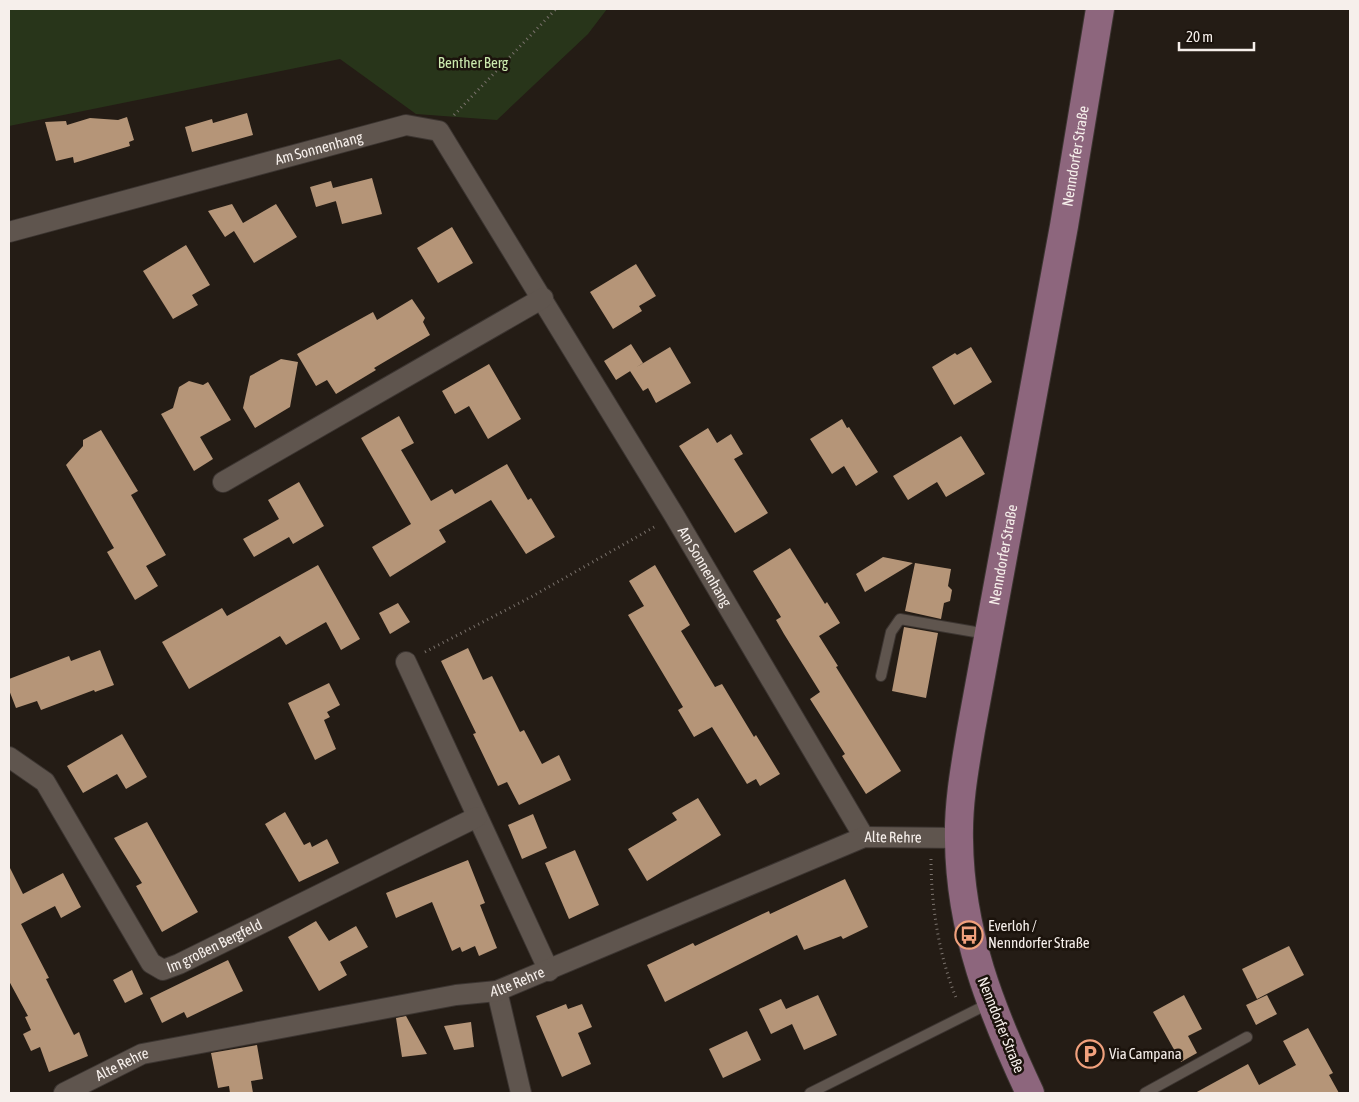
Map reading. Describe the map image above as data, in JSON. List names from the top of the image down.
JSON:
{
  "streets": {
    "main road": ["Nenndorfer Straße"],
    "street": ["Am Sonnenhang", "Alte Rehre", "Im großen Bergfeld"]
  },
  "crossings": [
    ["Am Sonnenhang", "Alte Rehre"],
    ["Nenndorfer Straße", "Alte Rehre"]
  ],
  "parks": ["Benther Berg"],
  "places": {
    "bus stop": ["Everloh / Nenndorfer Straße"],
    "parking": ["Via Campana"]
  },
  "scale_bar": "20 m"
}
